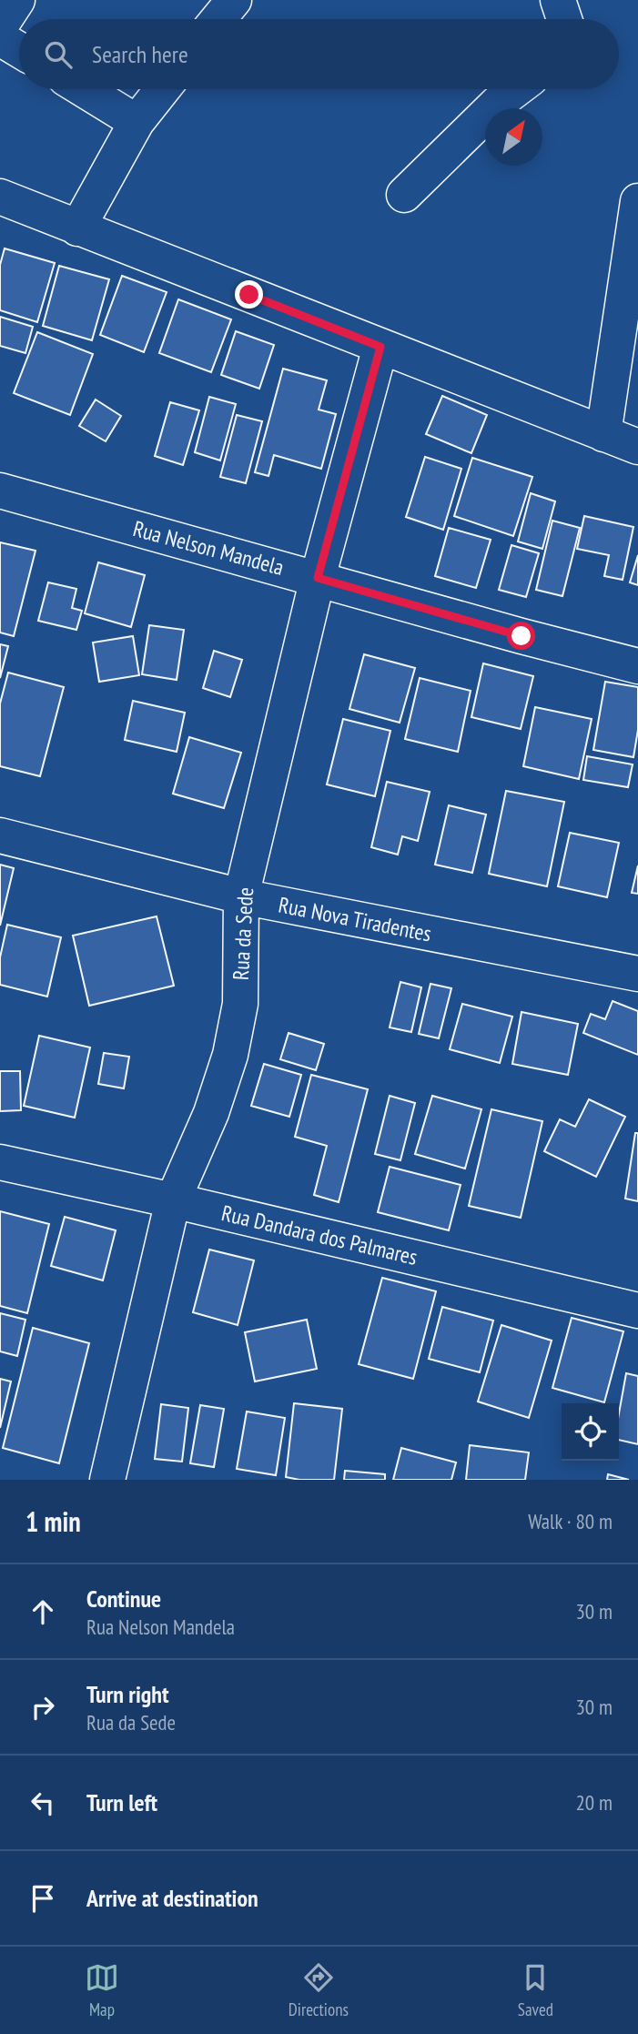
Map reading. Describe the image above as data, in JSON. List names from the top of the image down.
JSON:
{
  "streets": {
    "street": [
      "Rua Nelson Mandela",
      "Rua Nova Tiradentes",
      "Rua da Sede",
      "Rua Dandara dos Palmares"
    ]
  },
  "crossings": [
    ["Rua Nelson Mandela", "Rua da Sede"],
    ["Rua Nova Tiradentes", "Rua da Sede"],
    ["Rua da Sede", "Rua Dandara dos Palmares"]
  ],
  "north": "top right",
  "page": {
    "search": "Search here",
    "heading": ["1 min", "Walk · 80 m"],
    "list": [
      ["Continue", "Rua Nelson Mandela", "30 m"],
      ["Turn right", "Rua da Sede", "30 m"],
      ["Turn left", "20 m"],
      "Arrive at destination"
    ],
    "nav": ["Map", "Directions", "Saved"]
  }
}
